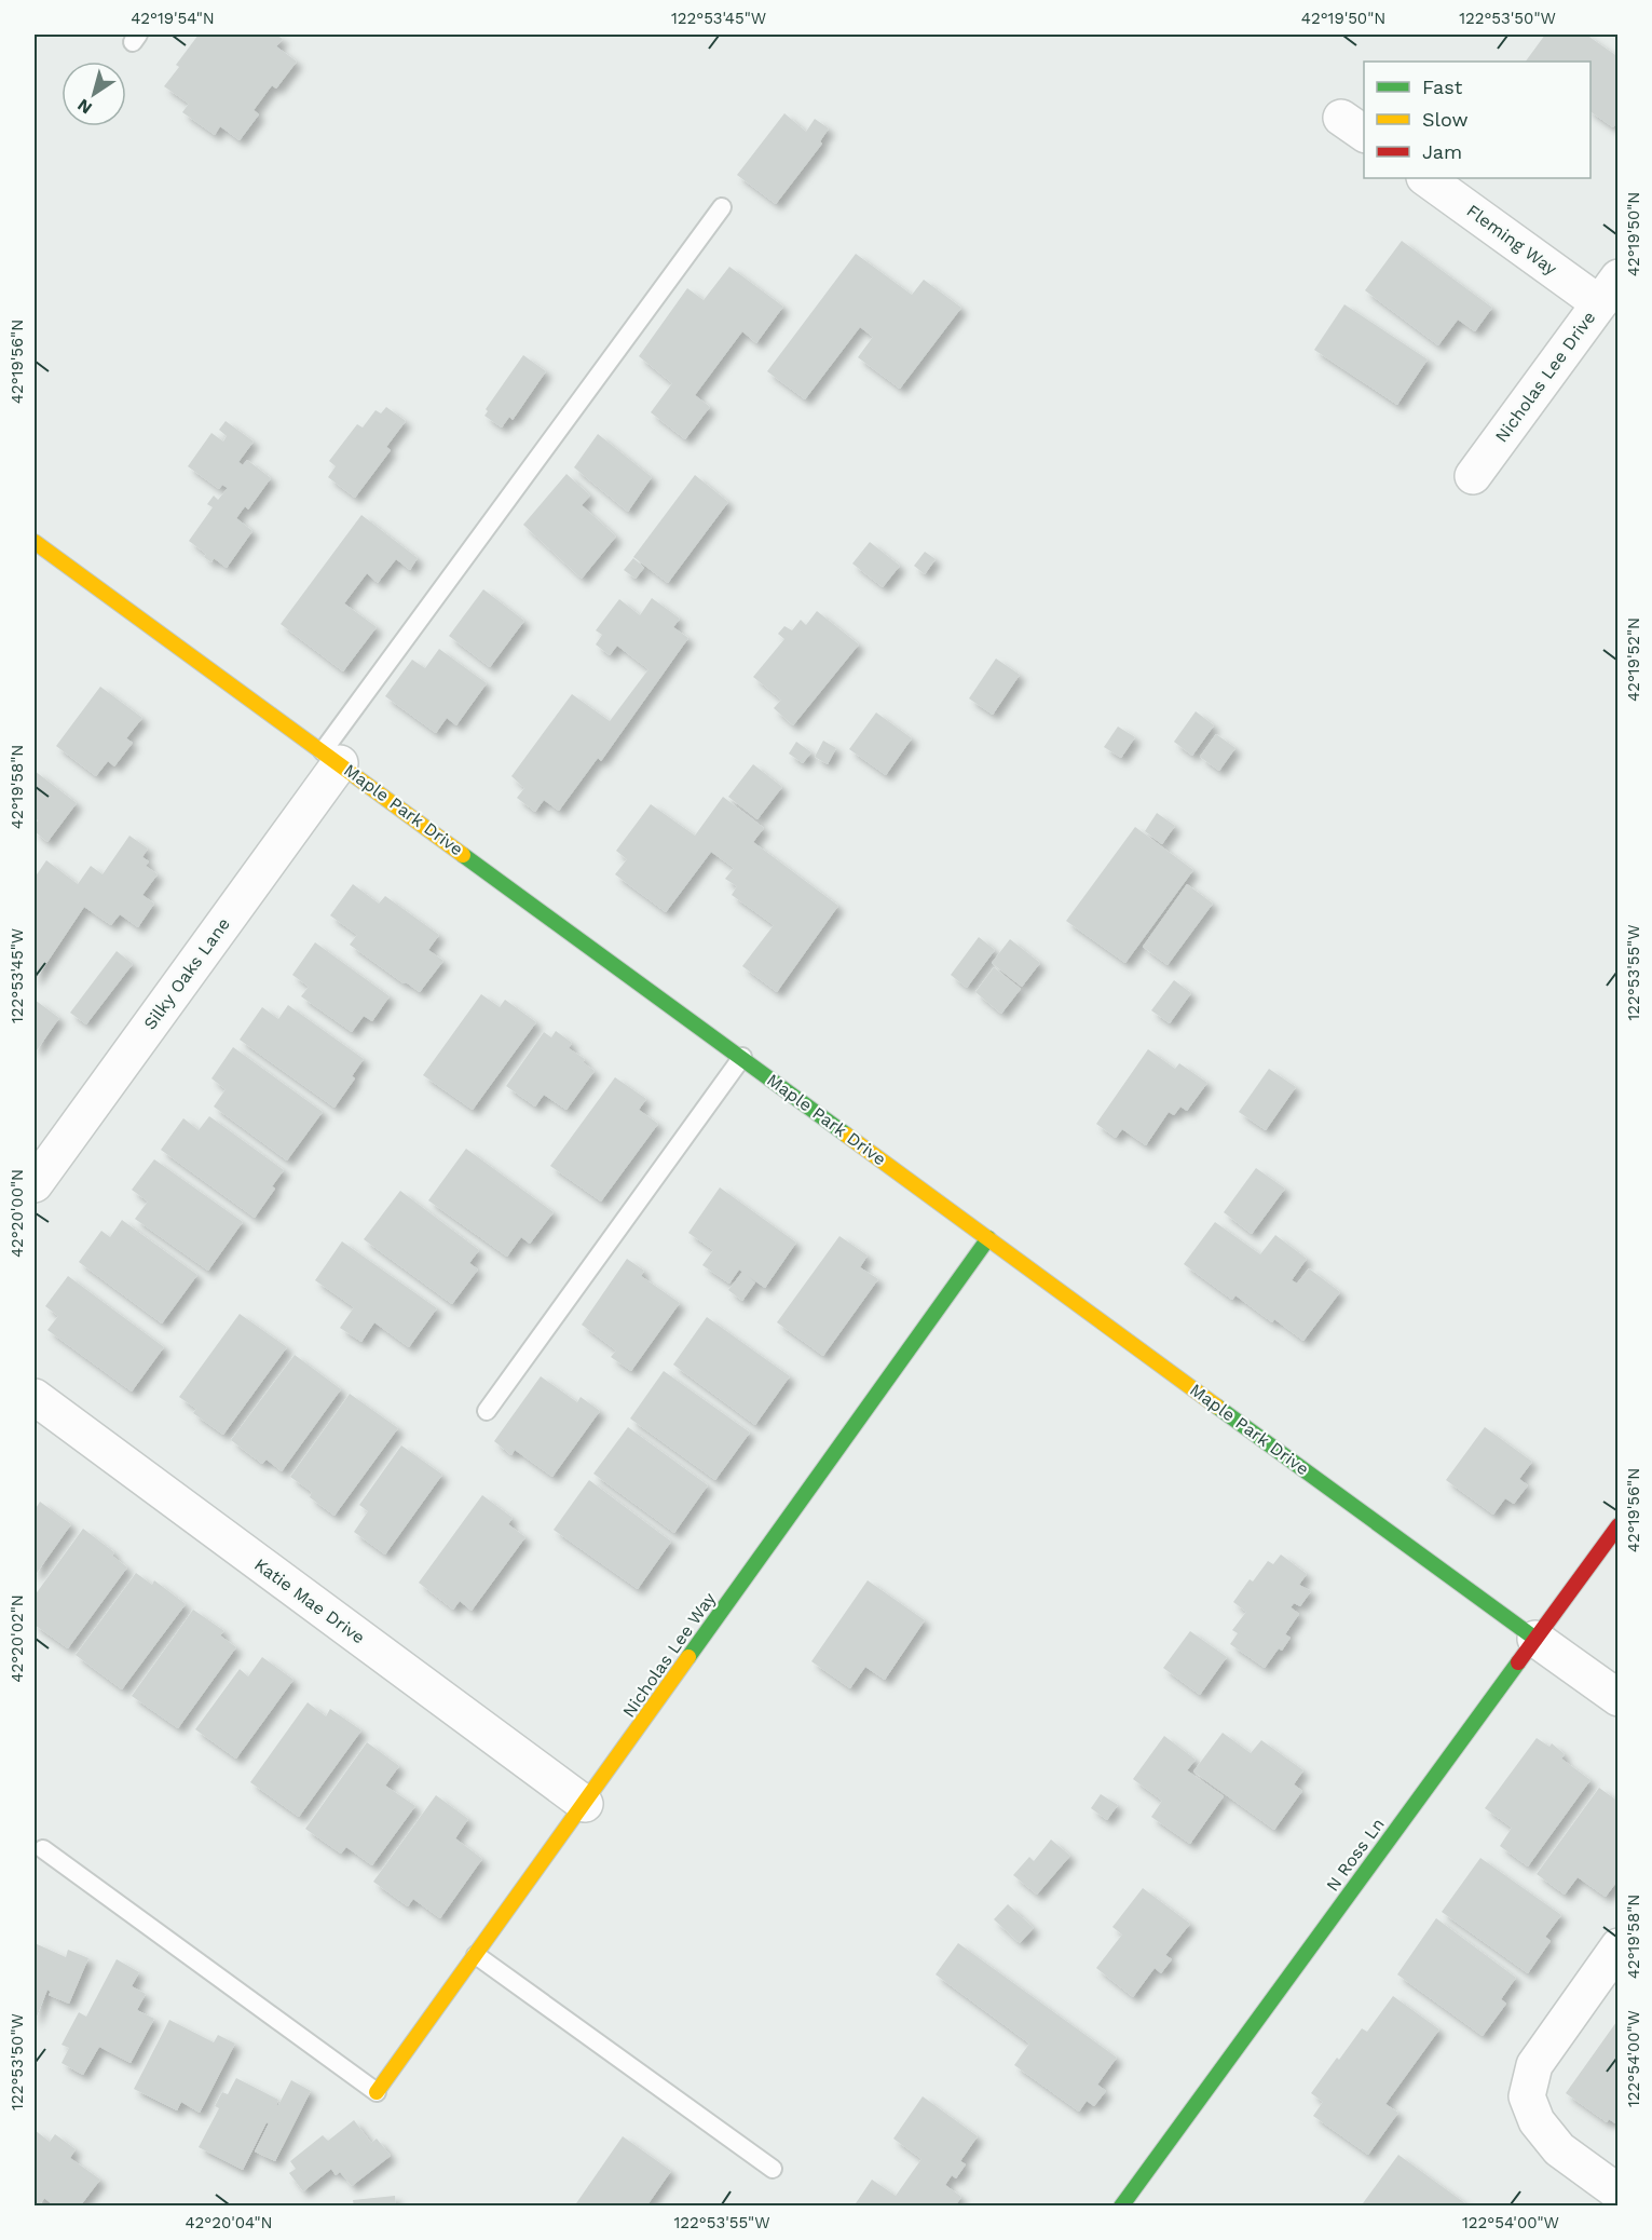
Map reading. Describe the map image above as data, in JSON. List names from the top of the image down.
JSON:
{
  "streets": {
    "street": [
      "Fleming Way",
      "Nicholas Lee Drive",
      "Maple Park Drive",
      "Silky Oaks Lane",
      "Katie Mae Drive",
      "Nicholas Lee Way",
      "N Ross Ln"
    ]
  },
  "crossings": [
    ["Fleming Way", "Nicholas Lee Drive"],
    ["Maple Park Drive", "Silky Oaks Lane"],
    ["Maple Park Drive", "Nicholas Lee Way"],
    ["Maple Park Drive", "N Ross Ln"],
    ["Katie Mae Drive", "Nicholas Lee Way"]
  ],
  "legend": ["Fast", "Slow", "Jam"],
  "north": "bottom left",
  "coordinates": [
    "42°19'54\"N",
    "122°53'45\"W",
    "42°19'50\"N",
    "122°53'50\"W",
    "42°19'56\"N",
    "42°19'52\"N",
    "42°19'58\"N",
    "122°53'55\"W",
    "42°20'00\"N",
    "42°20'02\"N",
    "122°54'00\"W",
    "42°20'04\"N"
  ]
}
